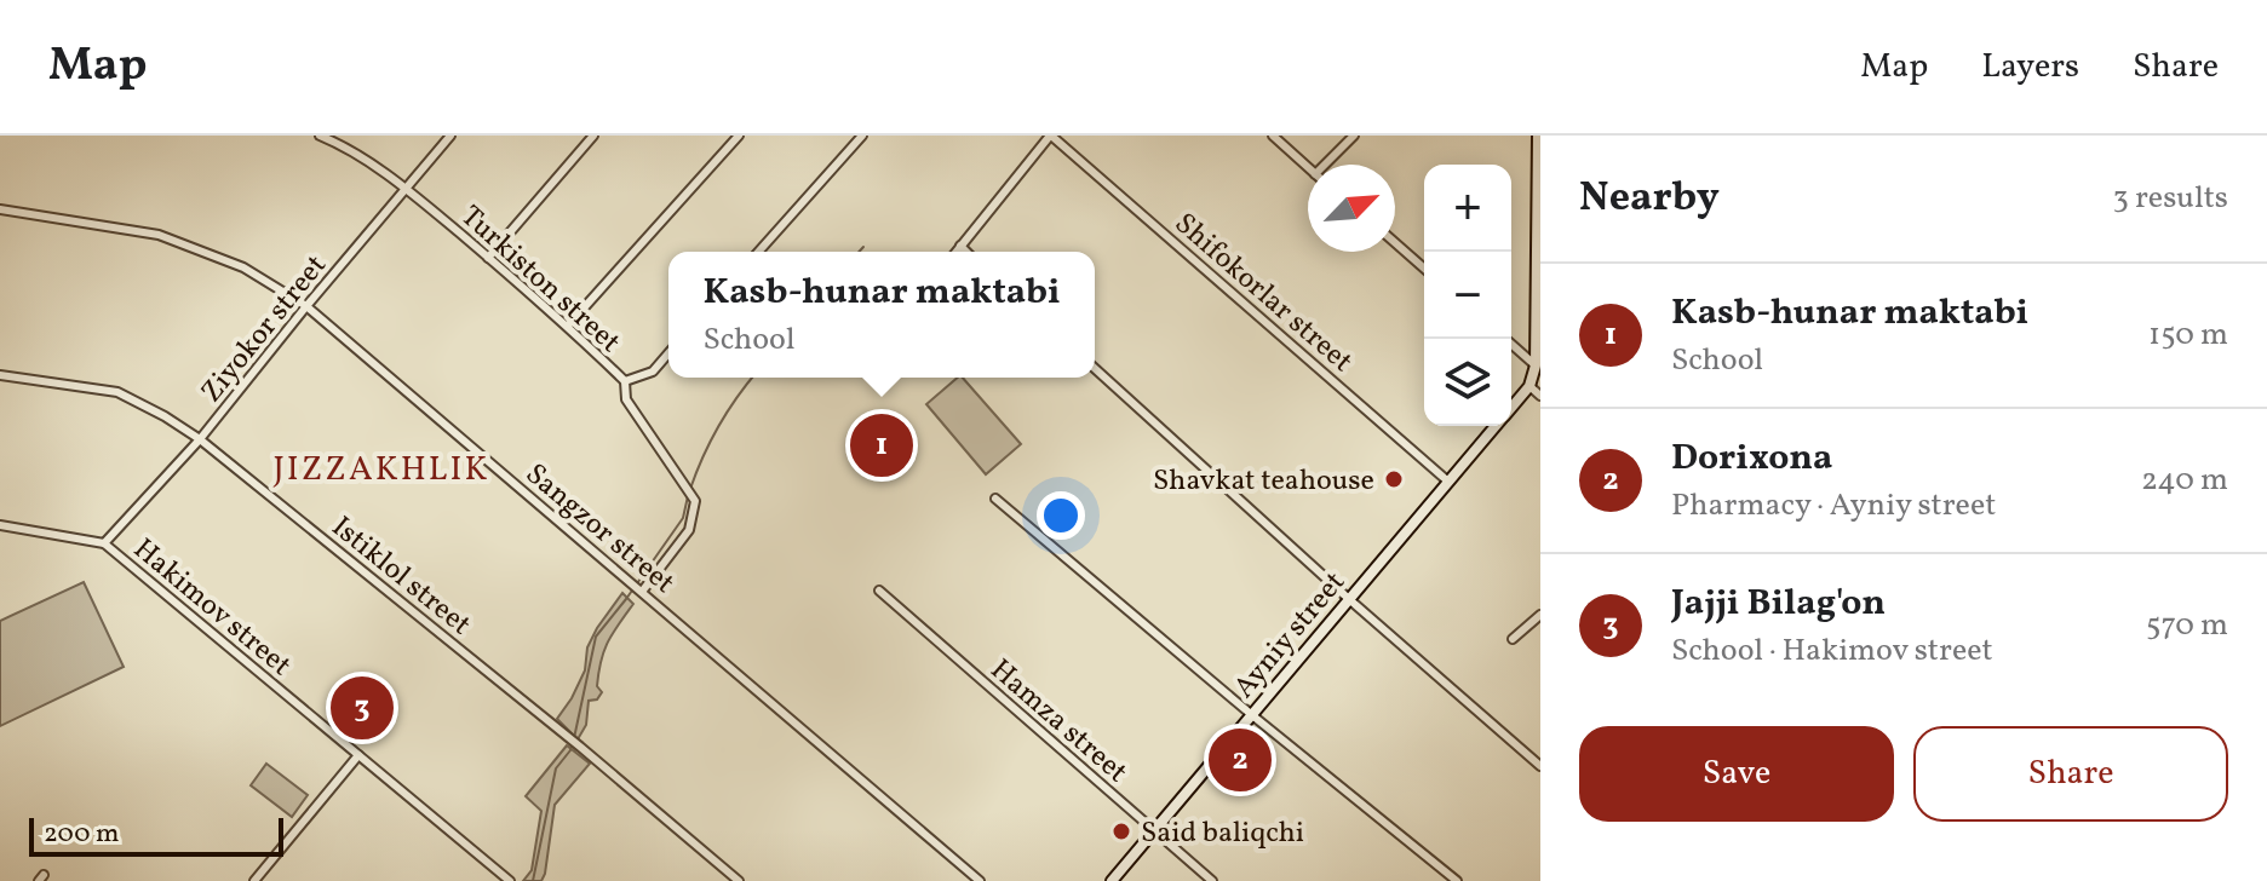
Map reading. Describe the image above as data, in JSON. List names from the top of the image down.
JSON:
{
  "streets": {
    "street": [
      "Turkiston street",
      "Shifokorlar street",
      "Ziyokor street",
      "Sangzor street",
      "Istiklol street",
      "Hakimov street",
      "Ayniy street",
      "Hamza street"
    ]
  },
  "crossings": [
    ["Turkiston street", "Ziyokor street"],
    ["Turkiston street", "Sangzor street"],
    ["Shifokorlar street", "Ayniy street"],
    ["Ziyokor street", "Sangzor street"],
    ["Ziyokor street", "Istiklol street"],
    ["Ziyokor street", "Hakimov street"],
    ["Ayniy street", "Hamza street"]
  ],
  "districts": ["JIZZAKHLIK"],
  "places": ["Shavkat teahouse", "Said baliqchi"],
  "scale_bar": "200 m",
  "north": "top right",
  "page": {
    "header": "Map",
    "nav": ["Map", "Layers", "Share"],
    "heading": ["Nearby", "3 results"],
    "map_buttons": ["+", "−"],
    "popup": ["Kasb-hunar maktabi", "School"],
    "list": [
      {
        "mark": "1",
        "name": "Kasb-hunar maktabi",
        "note": "School",
        "value": "150 m"
      },
      {
        "mark": "2",
        "name": "Dorixona",
        "note": "Pharmacy · Ayniy street",
        "value": "240 m"
      },
      {
        "mark": "3",
        "name": "Jajji Bilag'on",
        "note": "School · Hakimov street",
        "value": "570 m"
      }
    ],
    "pins": ["1", "3", "2"],
    "buttons": ["Save", "Share"],
    "scale": "200 m"
  }
}
